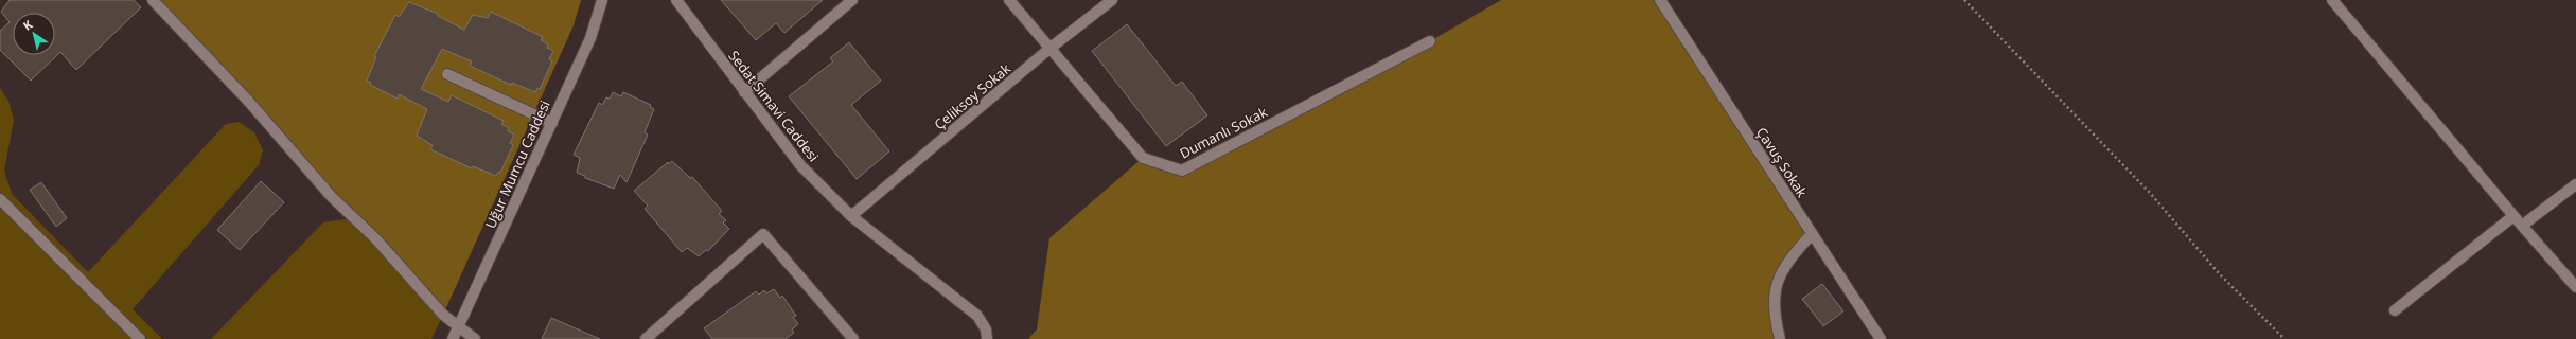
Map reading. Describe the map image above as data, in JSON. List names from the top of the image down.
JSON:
{
  "streets": {
    "street": [
      "Çeliksoy Sokak",
      "Sedat Simavi Caddesi",
      "Dumanlı Sokak",
      "Çavuş Sokak",
      "Uğur Mumcu Caddesi"
    ]
  },
  "crossings": [
    ["Çeliksoy Sokak", "Sedat Simavi Caddesi"],
    ["Çeliksoy Sokak", "Dumanlı Sokak"]
  ],
  "north": "top left"
}
